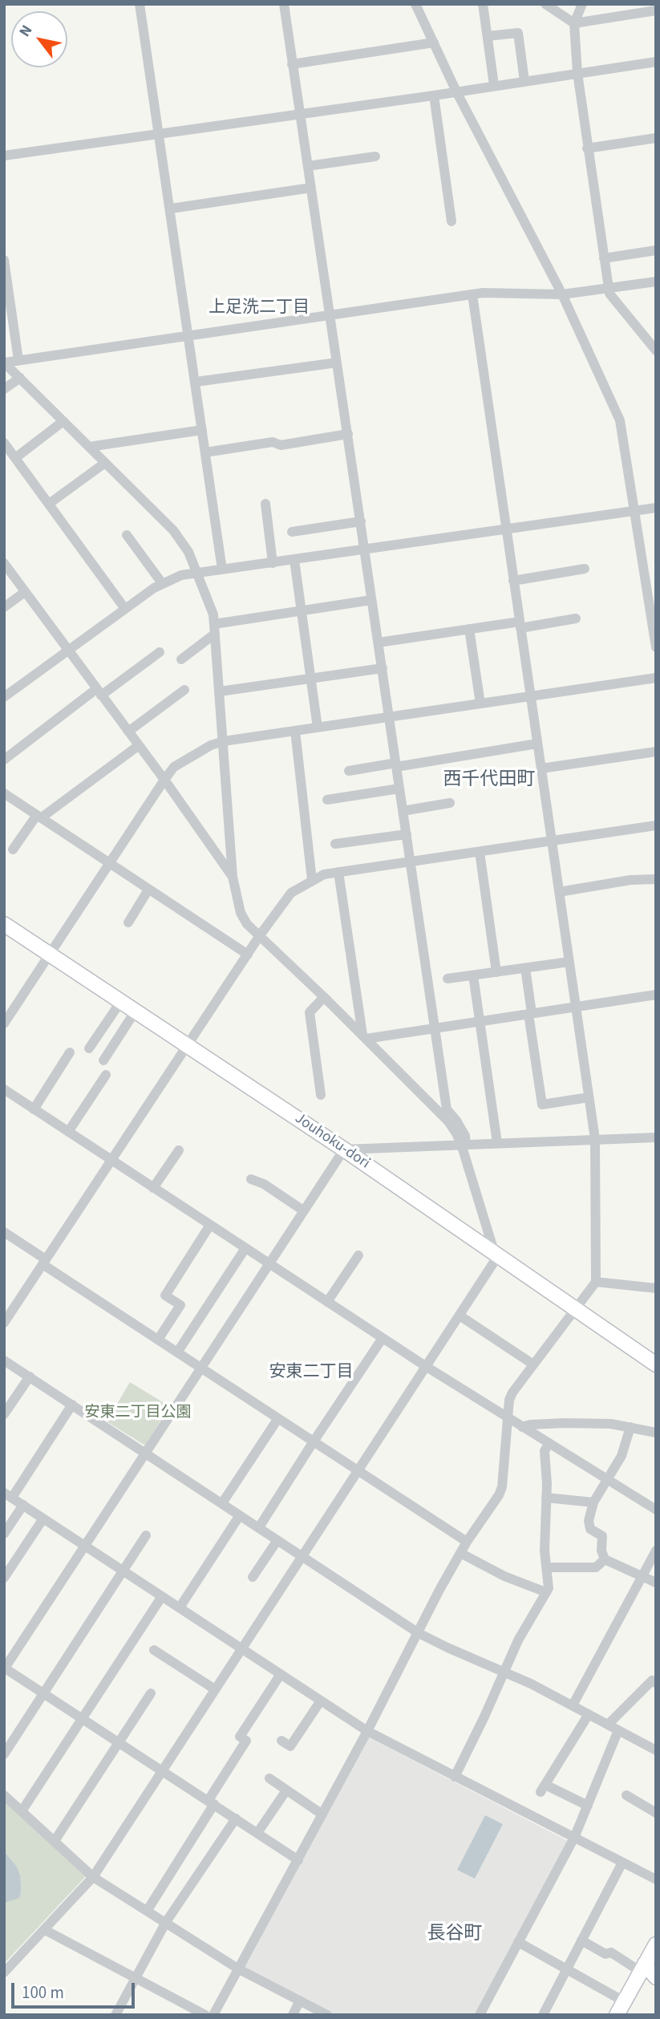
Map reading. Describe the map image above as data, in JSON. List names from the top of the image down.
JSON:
{
  "streets": {
    "street": ["Jouhoku-dori"]
  },
  "districts": [
    "上足洗二丁目",
    "西千代田町",
    "安東二丁目",
    "長谷町"
  ],
  "parks": ["安東二丁目公園"],
  "scale_bar": "100 m",
  "north": "top left"
}
